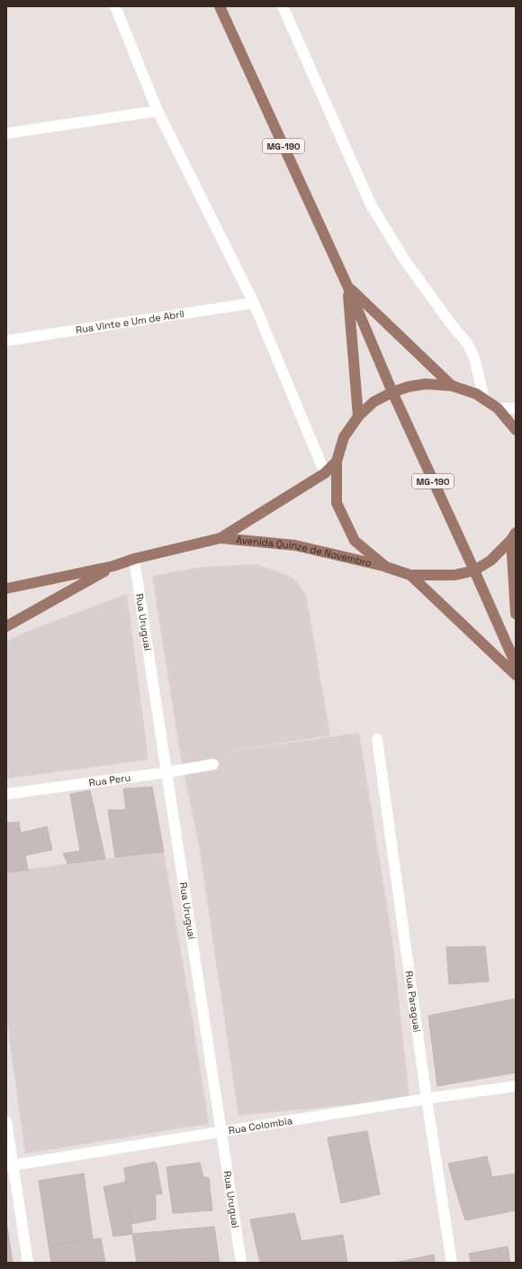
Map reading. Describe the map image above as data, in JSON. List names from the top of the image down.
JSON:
{
  "streets": {
    "main road": ["MG-190", "Avenida Quinze de Novembro"],
    "street": [
      "Rua Vinte e Um de Abril",
      "Rua Uruguai",
      "Rua Peru",
      "Rua Paraguai",
      "Rua Colombia"
    ]
  },
  "crossings": [
    ["Avenida Quinze de Novembro", "Rua Uruguai"],
    ["Rua Uruguai", "Rua Peru"],
    ["Rua Uruguai", "Rua Colombia"],
    ["Rua Paraguai", "Rua Colombia"]
  ]
}
